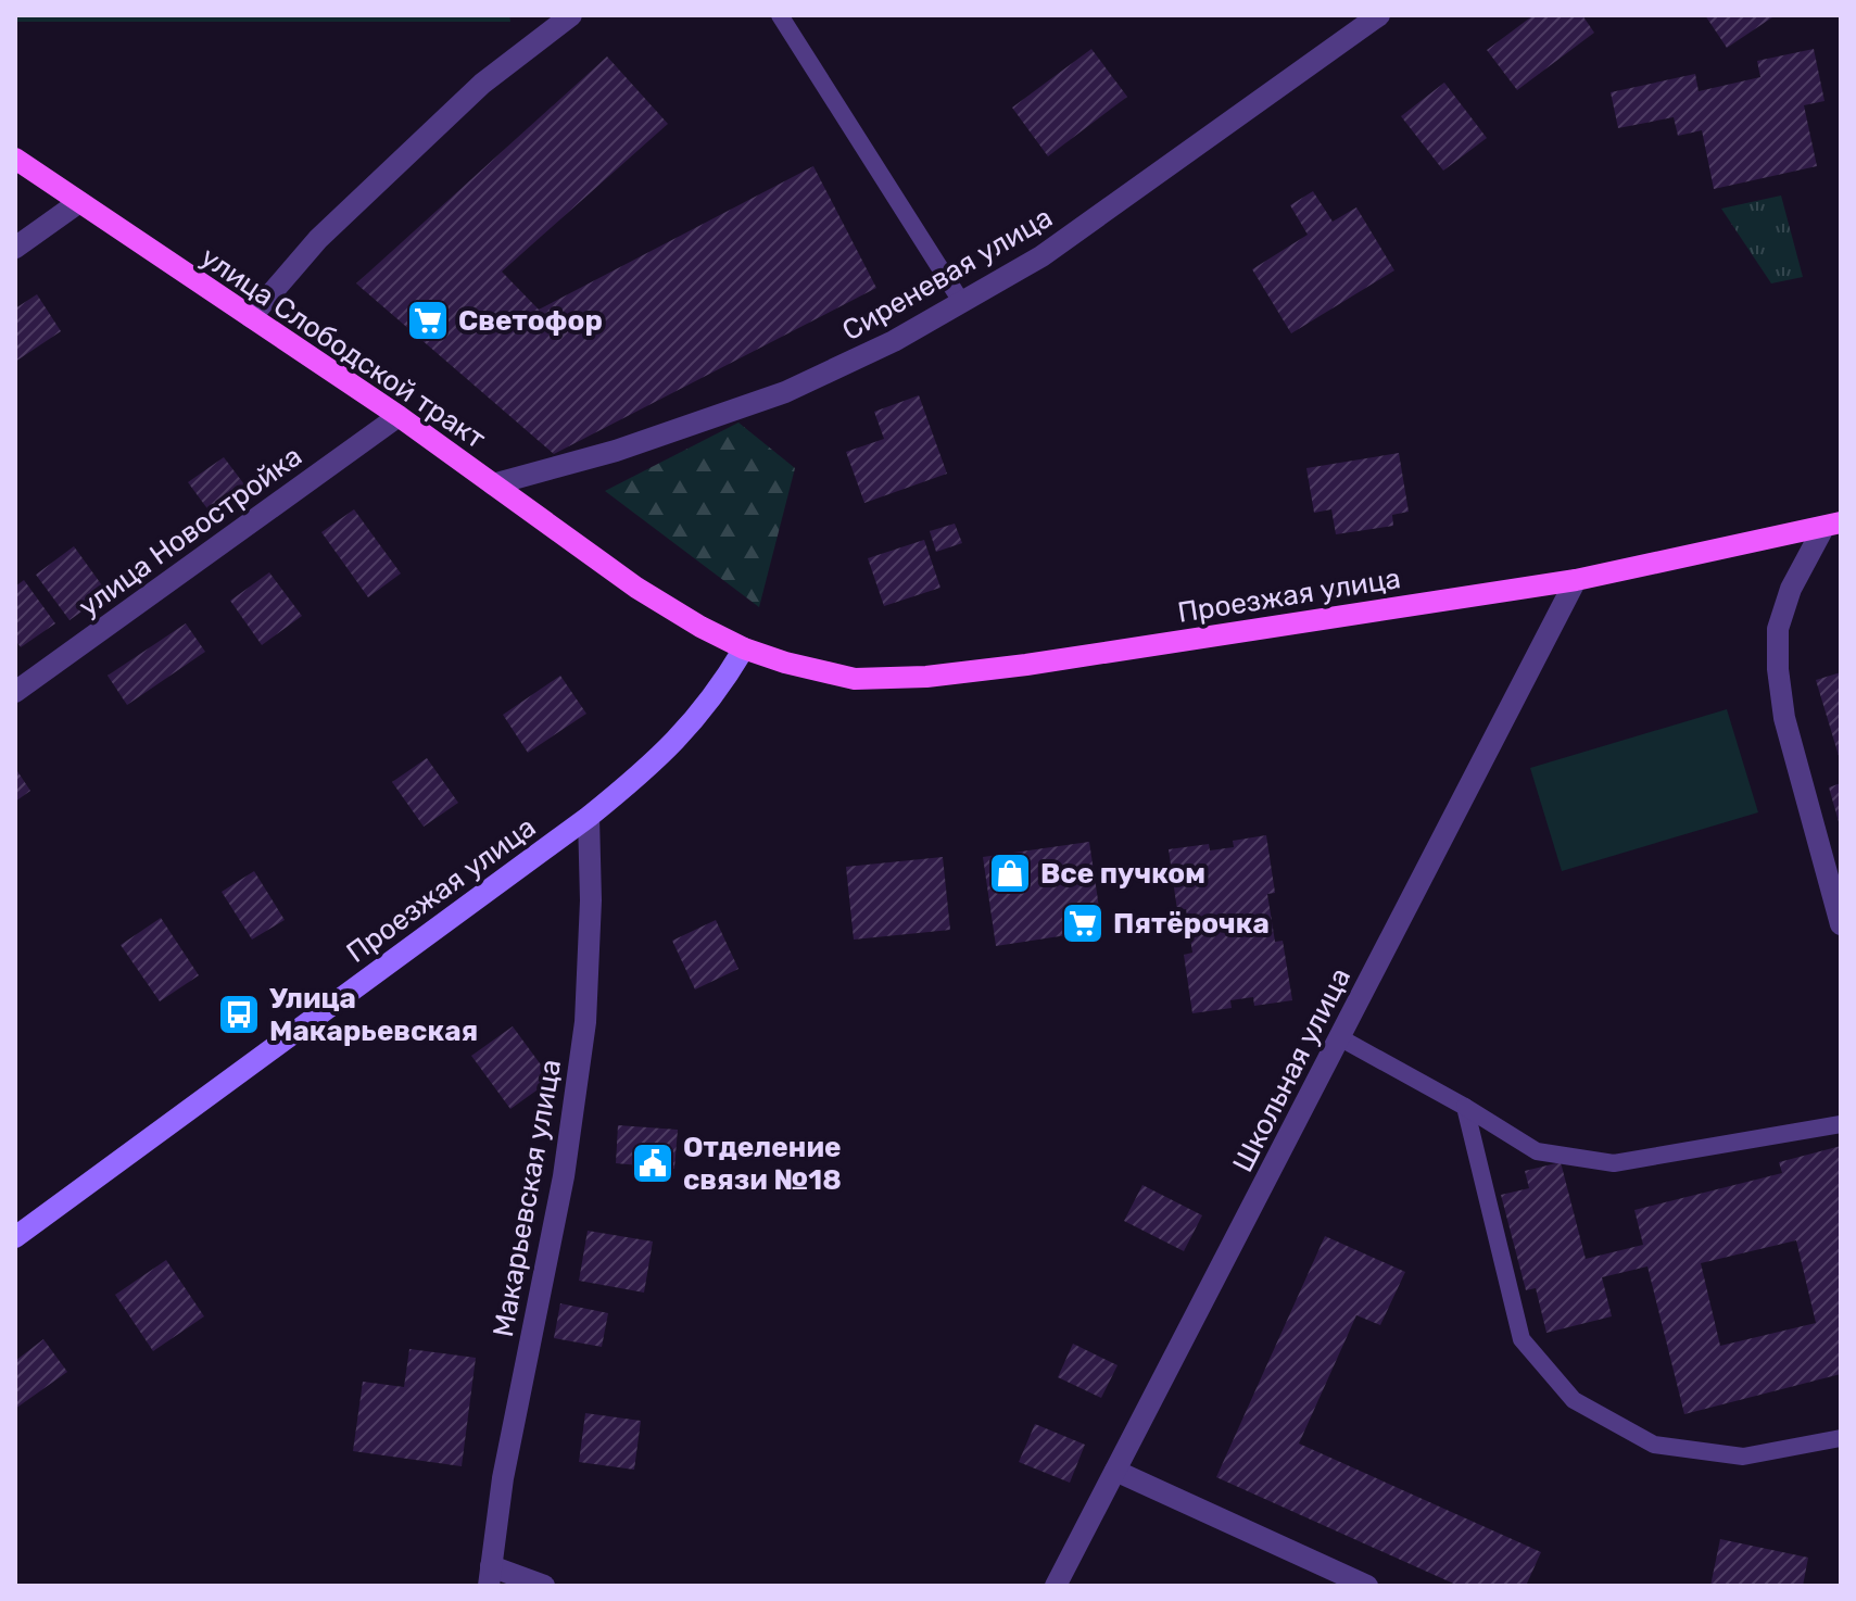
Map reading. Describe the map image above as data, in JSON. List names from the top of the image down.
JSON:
{
  "streets": {
    "main road": ["улица Слободской тракт", "Проезжая улица"],
    "street": [
      "Сиреневая улица",
      "улица Новостройка",
      "Школьная улица",
      "Макарьевская улица"
    ]
  },
  "crossings": [
    ["Сиреневая улица", "улица Слободской тракт"],
    ["улица Слободской тракт", "улица Новостройка"],
    ["улица Слободской тракт", "Проезжая улица"],
    ["Проезжая улица", "Школьная улица"],
    ["Проезжая улица", "Макарьевская улица"]
  ],
  "places": {
    "supermarket": ["Светофор", "Пятёрочка"],
    "shop": ["Все пучком"],
    "bus stop": ["Улица Макарьевская"],
    "public building": ["Отделение связи №18"]
  }
}
